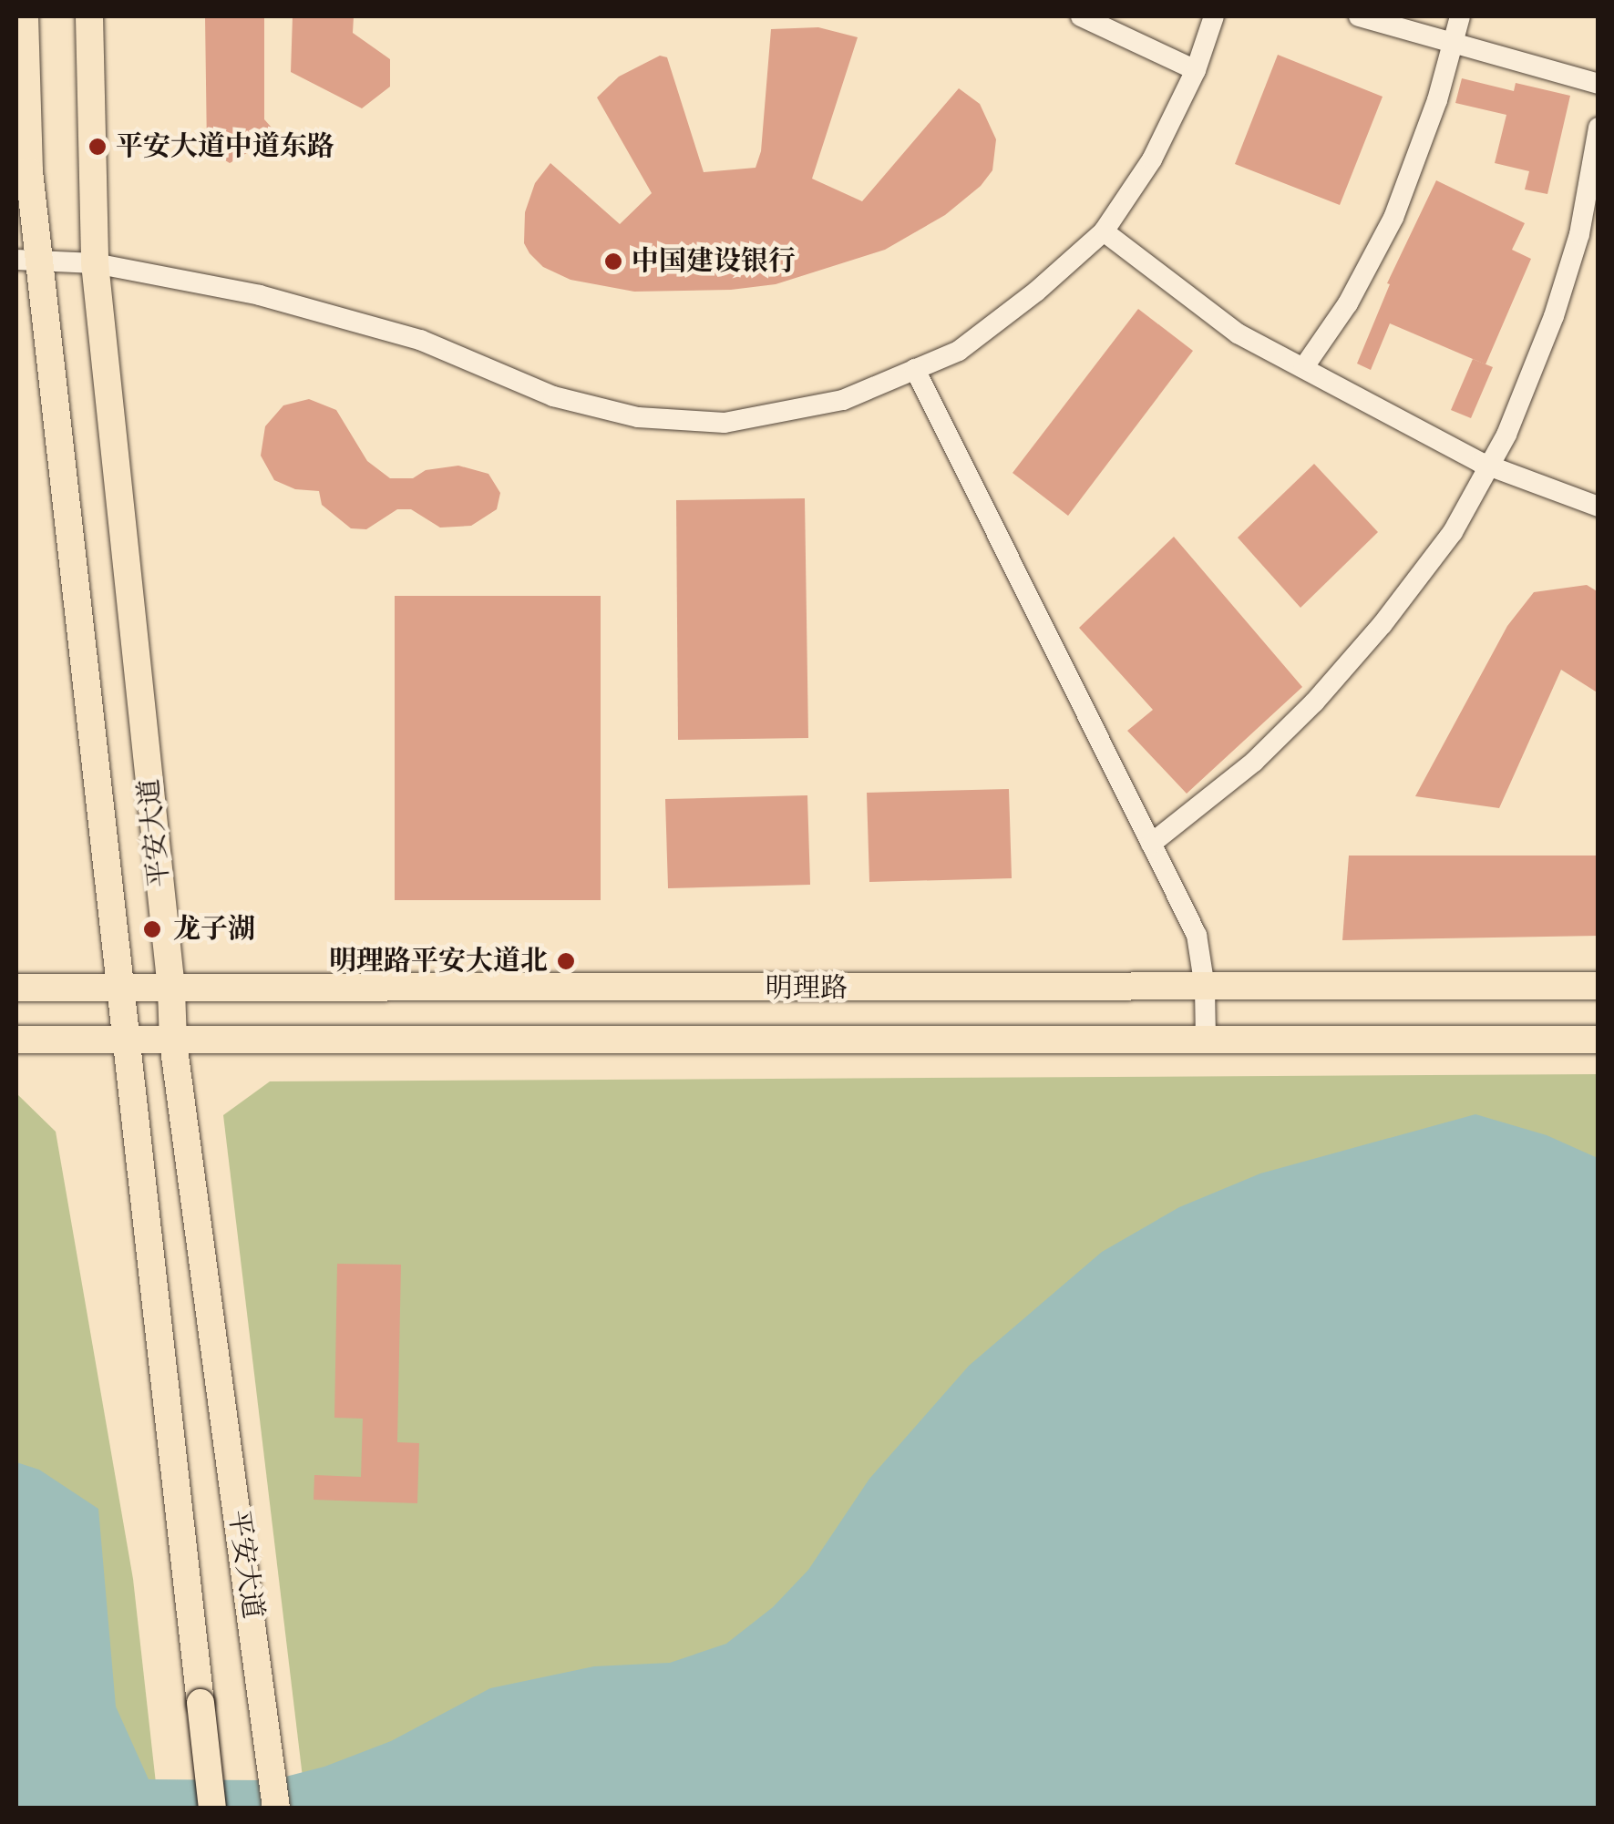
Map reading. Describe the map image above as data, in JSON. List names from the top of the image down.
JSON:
{
  "streets": {
    "main road": ["平安大道", "明理路"]
  },
  "crossings": [
    ["平安大道", "明理路"]
  ],
  "places": [
    "平安大道中道东路",
    "中国建设银行",
    "龙子湖",
    "明理路平安大道北"
  ]
}
